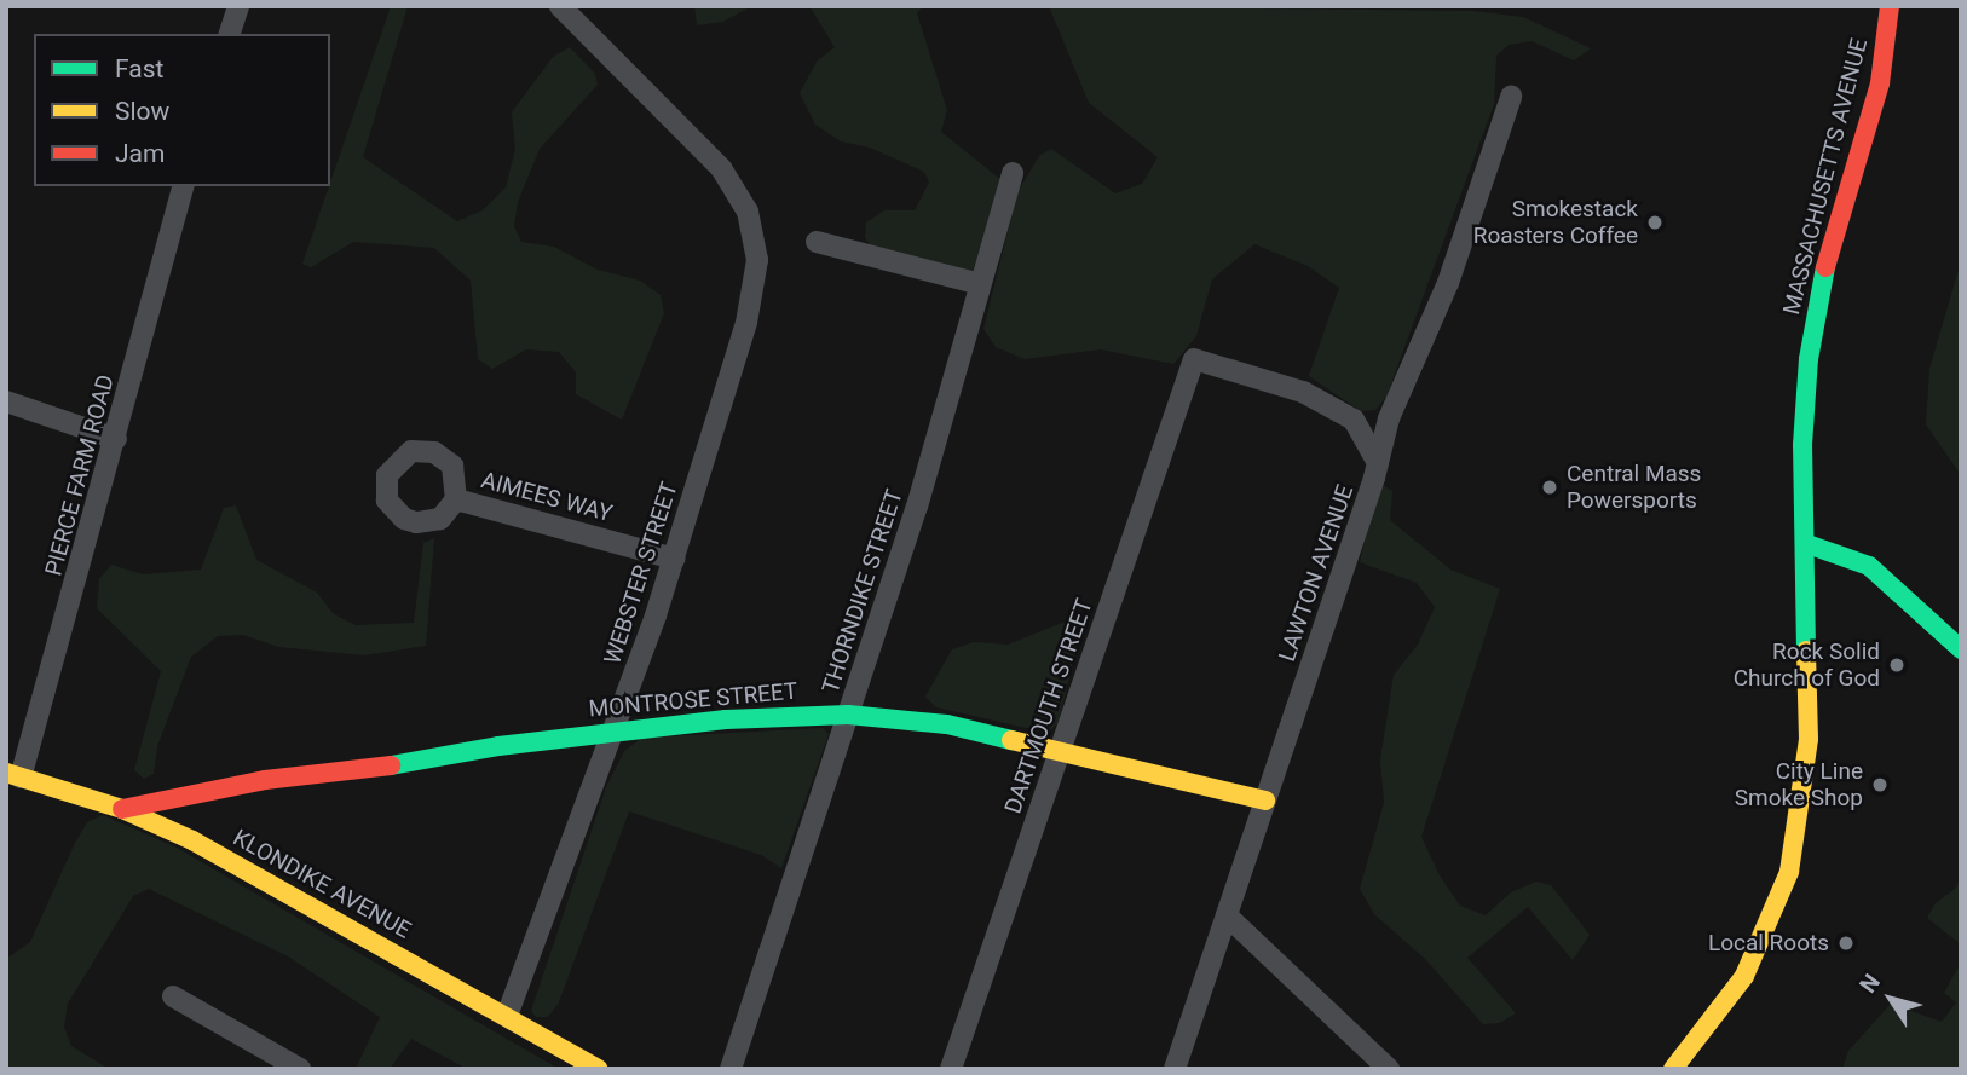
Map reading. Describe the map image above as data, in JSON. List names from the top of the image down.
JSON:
{
  "streets": {
    "street": [
      "MASSACHUSETTS AVENUE",
      "PIERCE FARM ROAD",
      "AIMEES WAY",
      "WEBSTER STREET",
      "LAWTON AVENUE",
      "THORNDIKE STREET",
      "MONTROSE STREET",
      "DARTMOUTH STREET",
      "KLONDIKE AVENUE"
    ]
  },
  "crossings": [
    ["PIERCE FARM ROAD", "KLONDIKE AVENUE"],
    ["AIMEES WAY", "WEBSTER STREET"],
    ["WEBSTER STREET", "MONTROSE STREET"],
    ["WEBSTER STREET", "KLONDIKE AVENUE"],
    ["LAWTON AVENUE", "MONTROSE STREET"],
    ["LAWTON AVENUE", "DARTMOUTH STREET"],
    ["THORNDIKE STREET", "MONTROSE STREET"],
    ["MONTROSE STREET", "DARTMOUTH STREET"],
    ["MONTROSE STREET", "KLONDIKE AVENUE"]
  ],
  "places": [
    "Smokestack Roasters Coffee",
    "Central Mass Powersports",
    "Rock Solid Church of God",
    "City Line Smoke Shop",
    "Local Roots"
  ],
  "legend": ["Fast", "Slow", "Jam"],
  "north": "top left"
}
